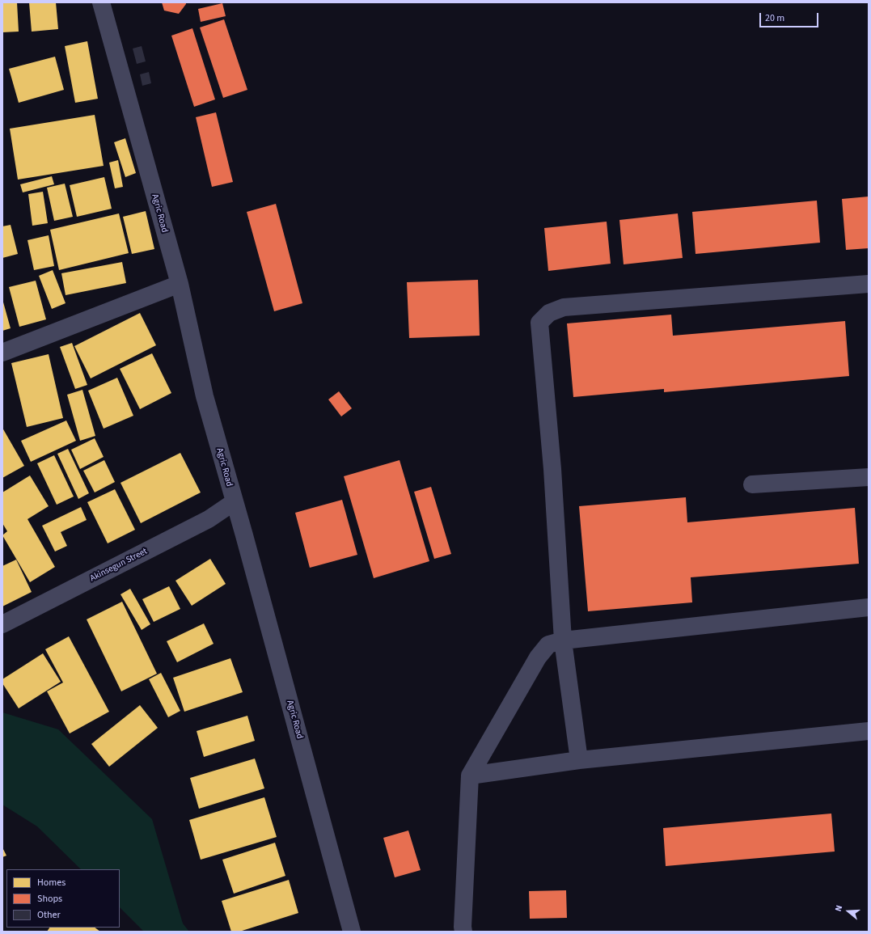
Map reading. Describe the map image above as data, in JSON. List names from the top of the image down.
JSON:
{
  "streets": {
    "street": ["Agric Road", "Akinsegun Street"]
  },
  "crossings": [
    ["Agric Road", "Akinsegun Street"]
  ],
  "legend": ["Homes", "Shops", "Other"],
  "scale_bar": "20 m",
  "north": "left"
}
